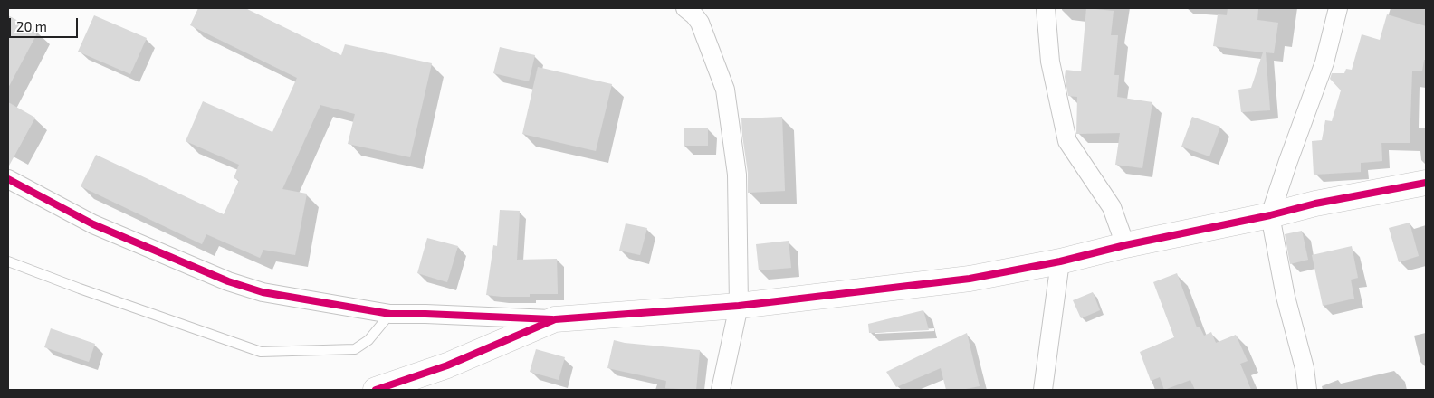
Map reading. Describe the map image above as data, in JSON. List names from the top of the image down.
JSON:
{
  "scale_bar": "20 m"
}
